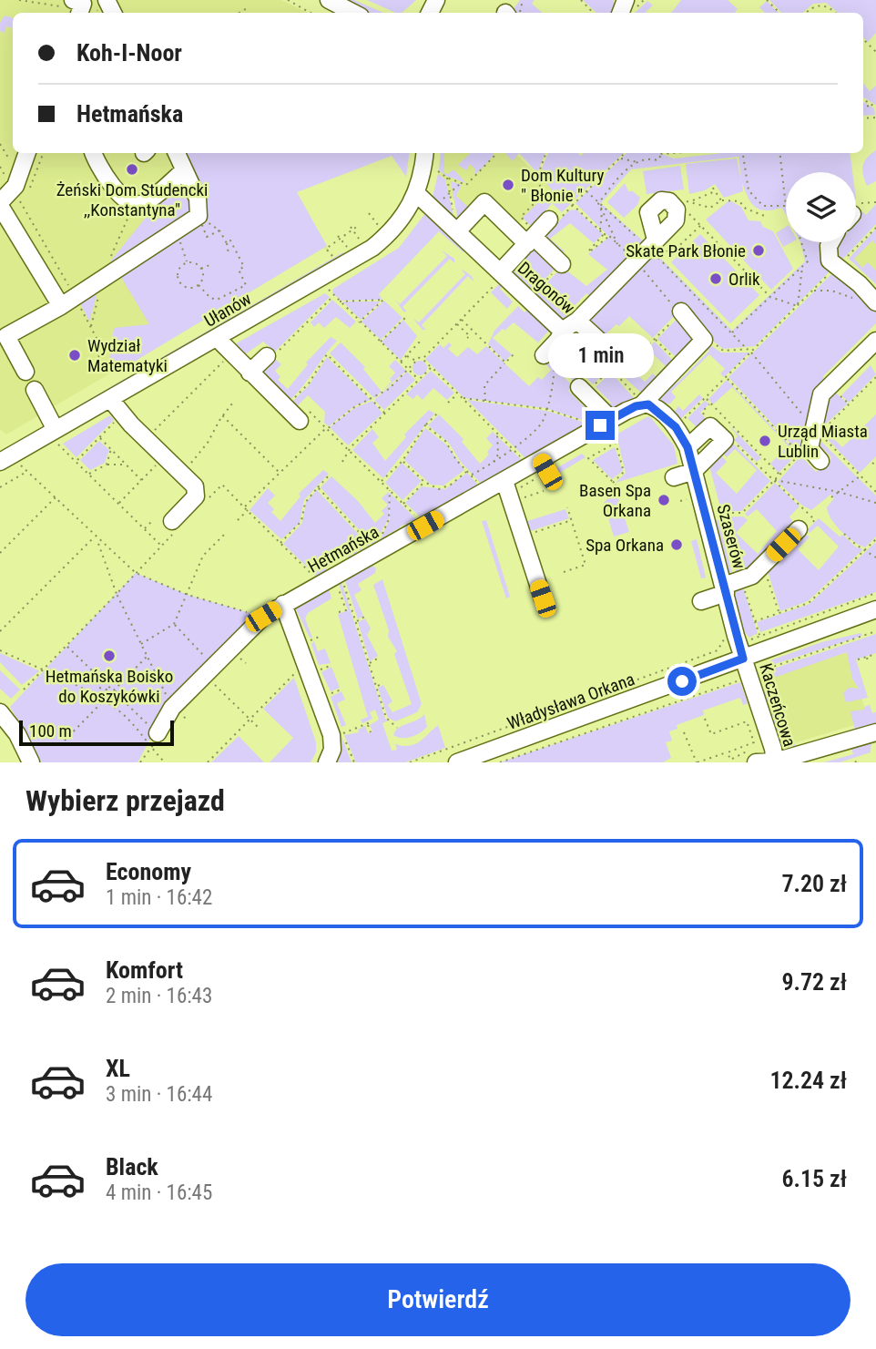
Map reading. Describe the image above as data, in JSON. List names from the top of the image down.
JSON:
{
  "streets": {
    "street": [
      "Dragonów",
      "Ułanów",
      "Szaserów",
      "Hetmańska",
      "Władysława Orkana",
      "Kaczeńcowa"
    ]
  },
  "crossings": [
    ["Dragonów", "Ułanów"],
    ["Szaserów", "Hetmańska"],
    ["Szaserów", "Władysława Orkana"],
    ["Szaserów", "Kaczeńcowa"],
    ["Władysława Orkana", "Kaczeńcowa"]
  ],
  "places": [
    "Żeński Dom Studencki ,,Konstantyna\"",
    "Dom Kultury \" Błonie \"",
    "Skate Park Błonie",
    "Orlik",
    "Wydział Matematyki",
    "Urząd Miasta Lublin",
    "Basen Spa Orkana",
    "Spa Orkana",
    "Hetmańska Boisko do Koszykówki"
  ],
  "scale_bar": "100 m",
  "page": {
    "banner": ["Koh-I-Noor", "Hetmańska"],
    "bubble": "1 min",
    "scale": "100 m",
    "heading": "Wybierz przejazd",
    "list": [
      {
        "name": "Economy",
        "note": "1 min · 16:42",
        "value": "7.20 zł"
      },
      {
        "name": "Komfort",
        "note": "2 min · 16:43",
        "value": "9.72 zł"
      },
      {
        "name": "XL",
        "note": "3 min · 16:44",
        "value": "12.24 zł"
      },
      {
        "name": "Black",
        "note": "4 min · 16:45",
        "value": "6.15 zł"
      }
    ],
    "buttons": "Potwierdź"
  }
}
